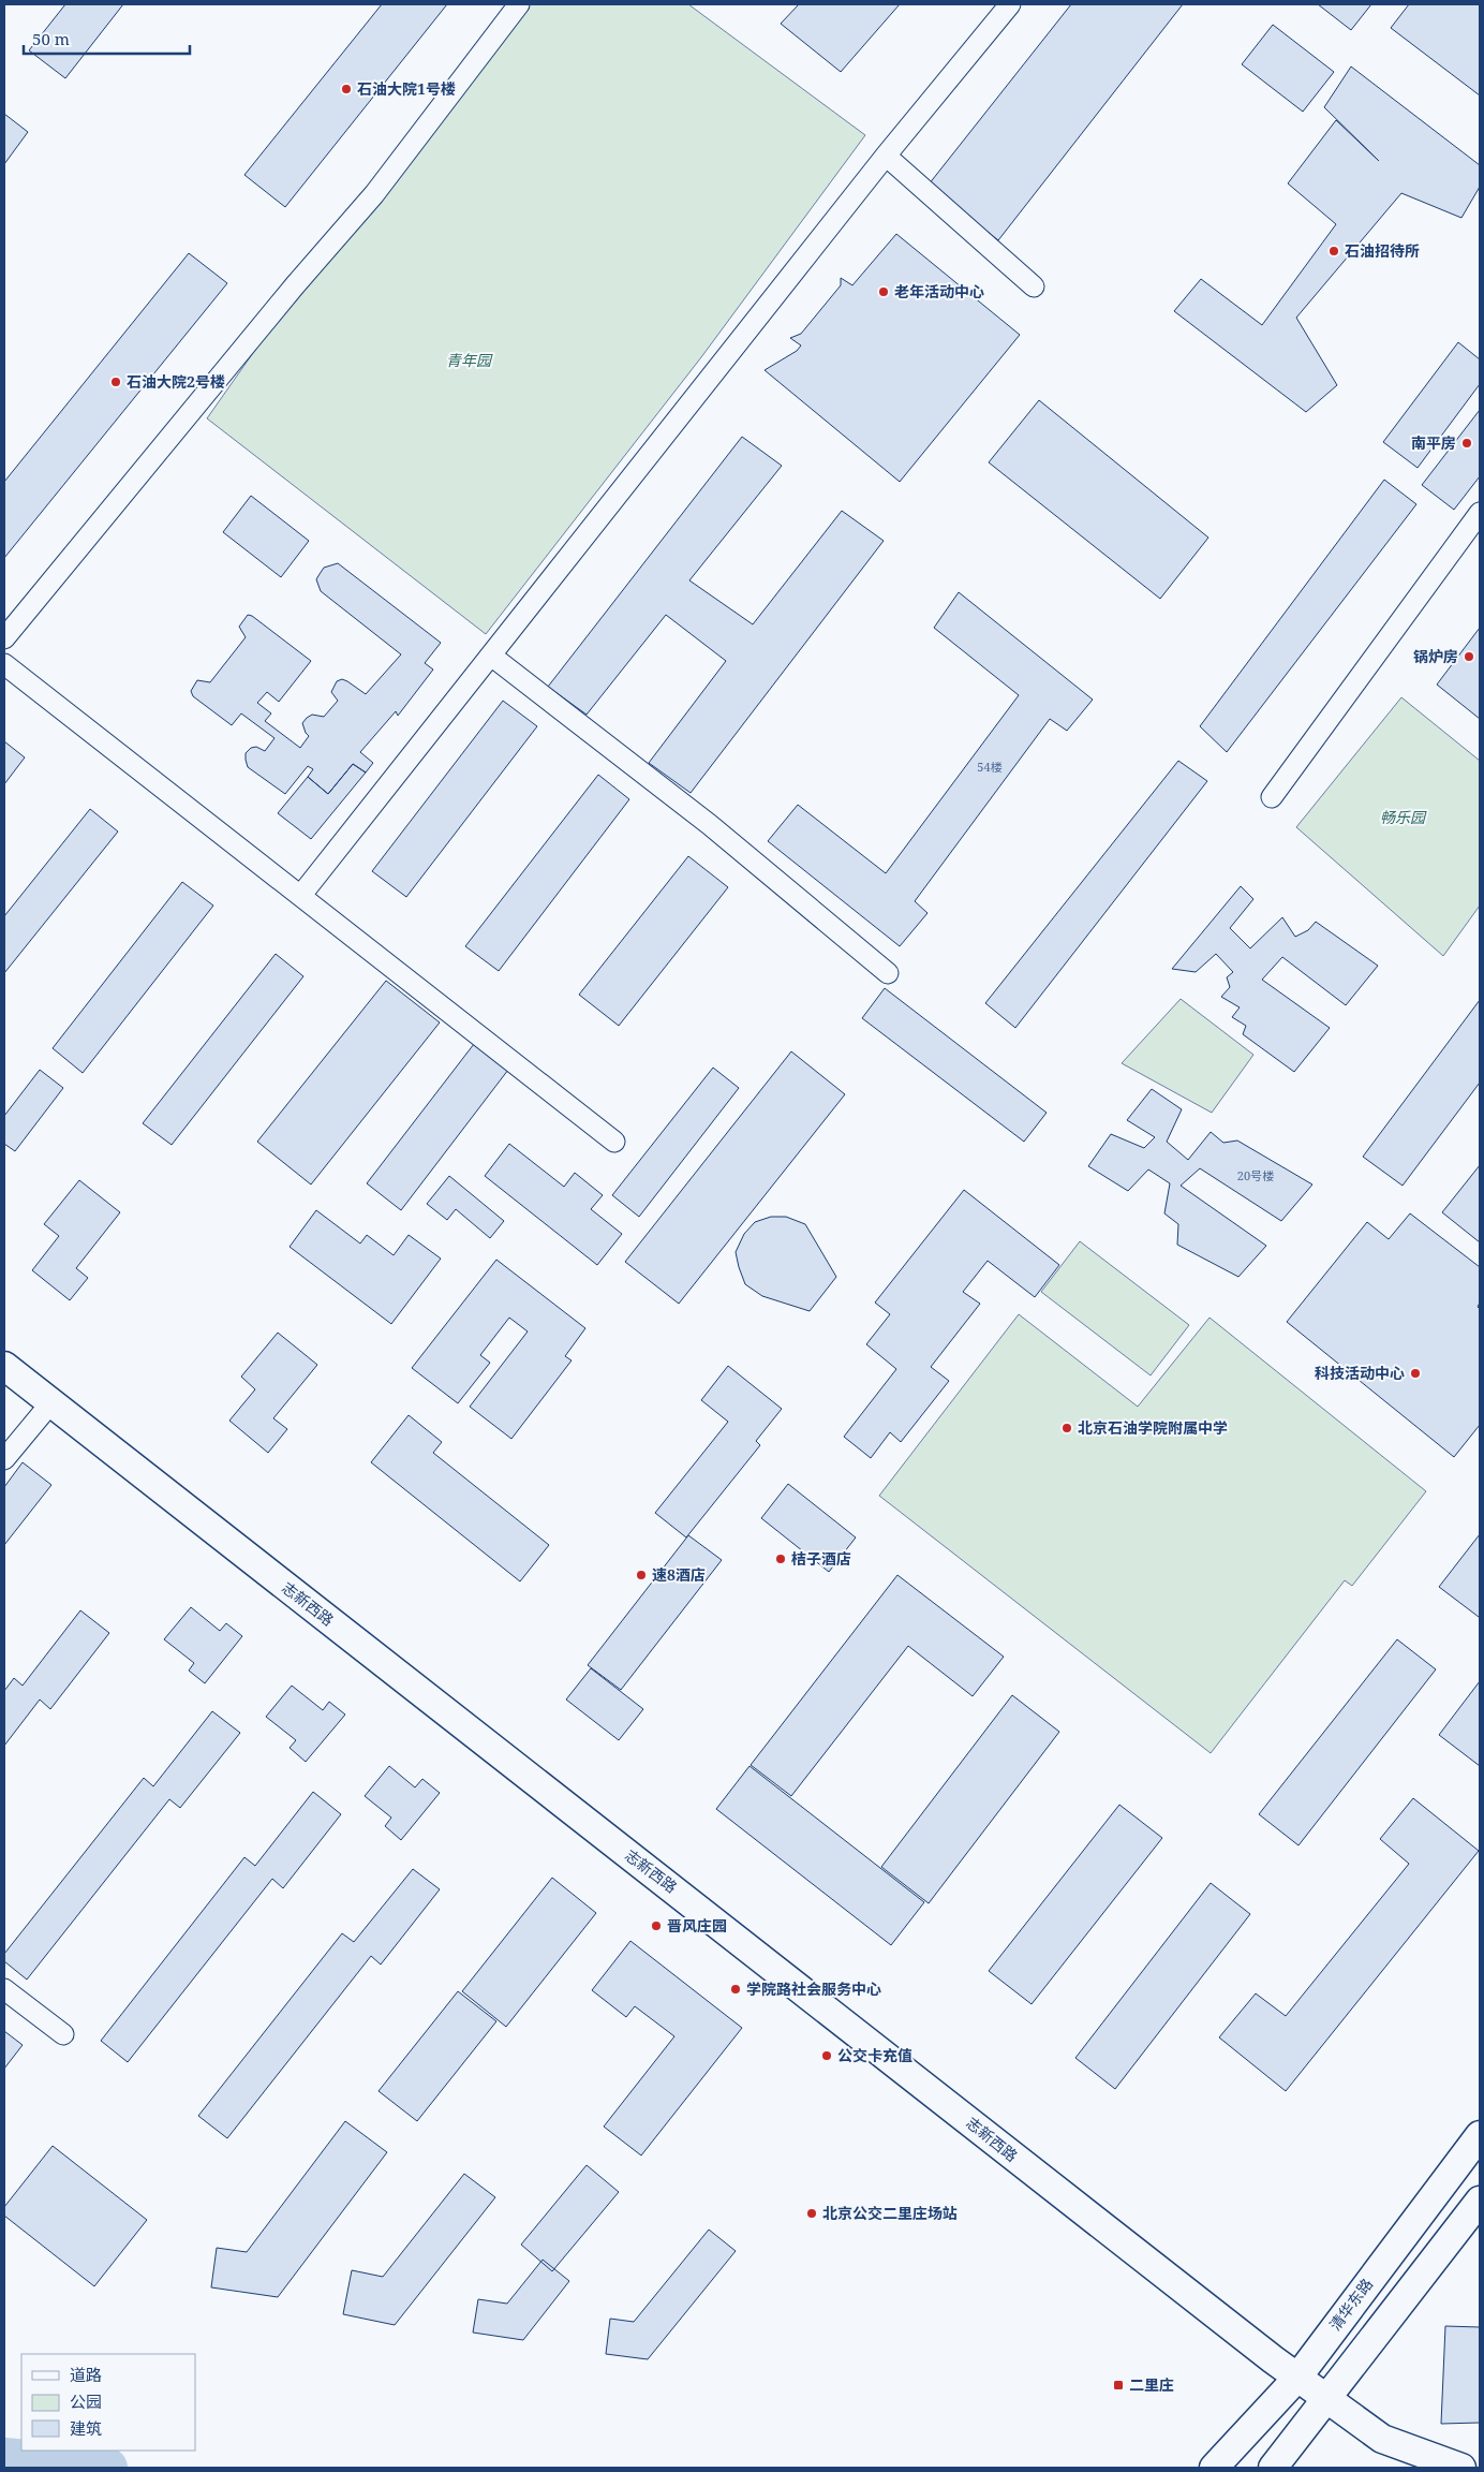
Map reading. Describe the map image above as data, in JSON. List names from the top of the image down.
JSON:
{
  "streets": {
    "street": ["志新西路", "清华东路"]
  },
  "crossings": [
    ["志新西路", "清华东路"]
  ],
  "parks": ["青年园", "畅乐园"],
  "places": {
    "other": [
      "石油大院1号楼",
      "石油招待所",
      "老年活动中心",
      "石油大院2号楼",
      "南平房",
      "锅炉房",
      "科技活动中心",
      "北京石油学院附属中学",
      "桔子酒店",
      "速8酒店",
      "晋风庄园",
      "学院路社会服务中心",
      "公交卡充值",
      "北京公交二里庄场站"
    ],
    "transit": ["二里庄"]
  },
  "house_numbers": ["54楼", "20号楼"],
  "legend": ["道路", "公园", "建筑"],
  "scale_bar": "50 m"
}
